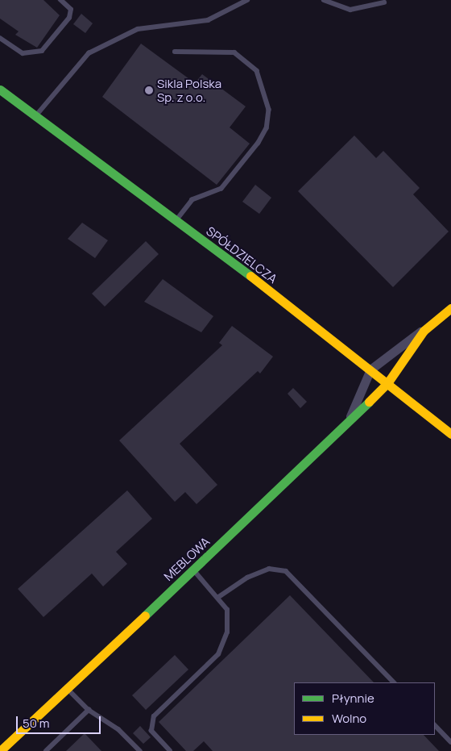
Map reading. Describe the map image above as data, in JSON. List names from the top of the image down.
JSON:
{
  "streets": {
    "street": ["SPÓŁDZIELCZA", "MEBLOWA"]
  },
  "crossings": [
    ["SPÓŁDZIELCZA", "MEBLOWA"]
  ],
  "places": ["Sikla Polska Sp. z o.o."],
  "legend": ["Płynnie", "Wolno"],
  "scale_bar": "50 m"
}
